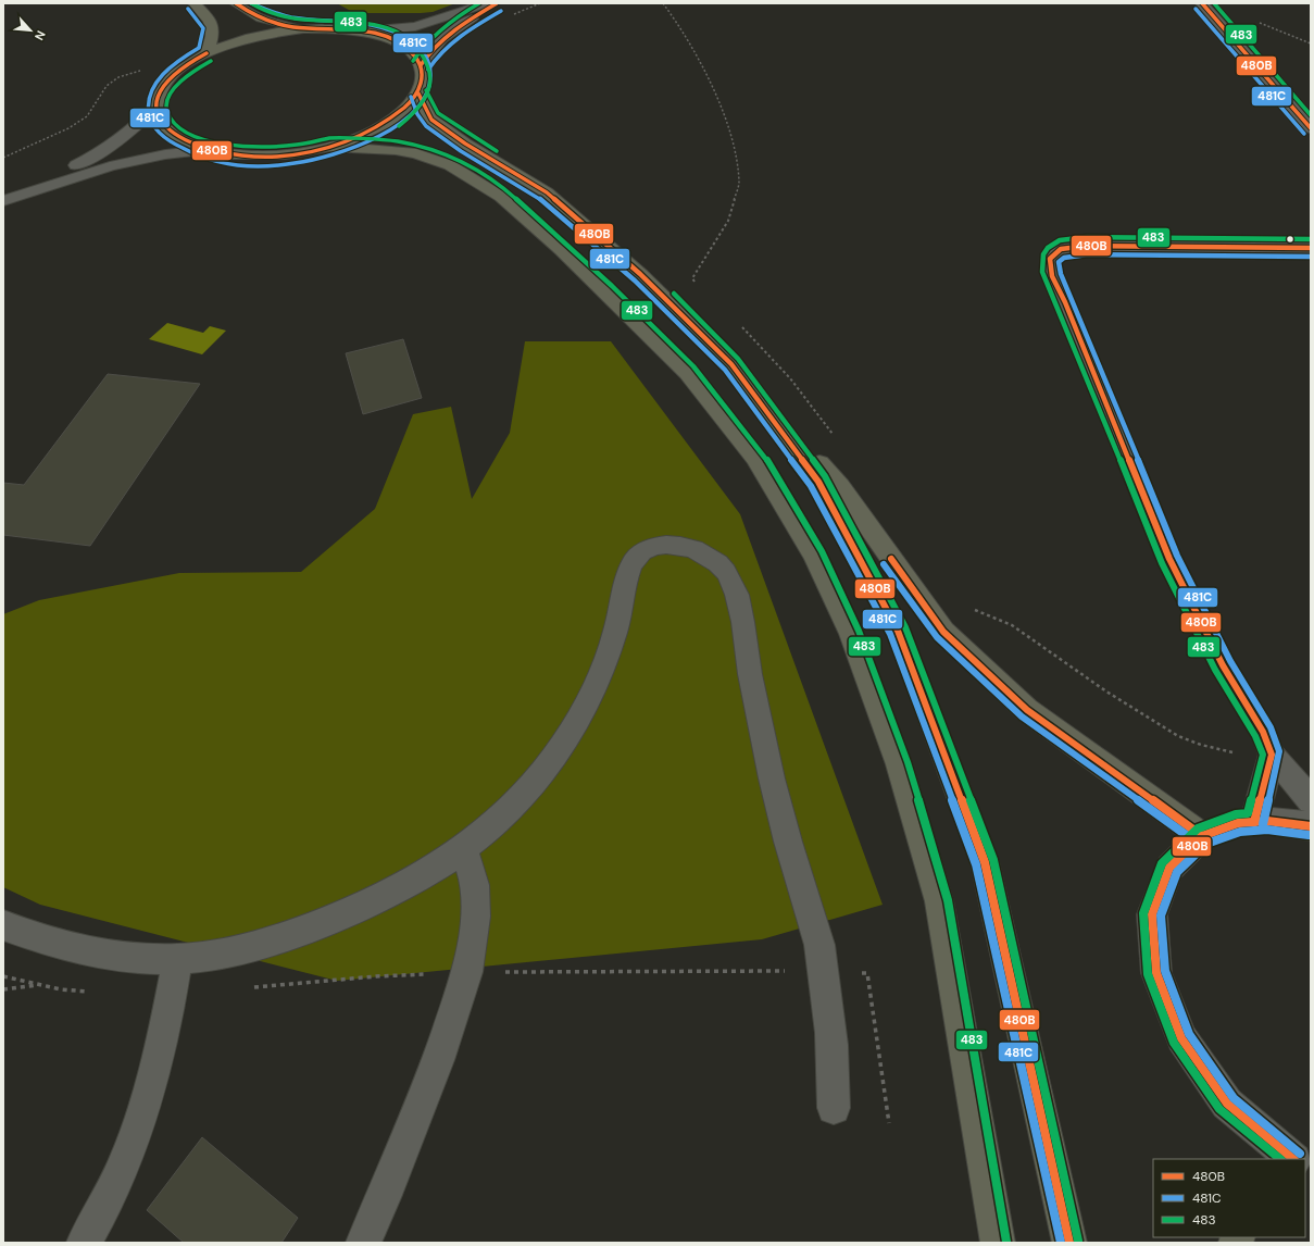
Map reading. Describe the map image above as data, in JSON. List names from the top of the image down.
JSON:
{
  "lines": ["transit line 480B", "transit line 481C", "transit line 483"],
  "legend": ["480B", "481C", "483"],
  "north": "bottom right"
}
